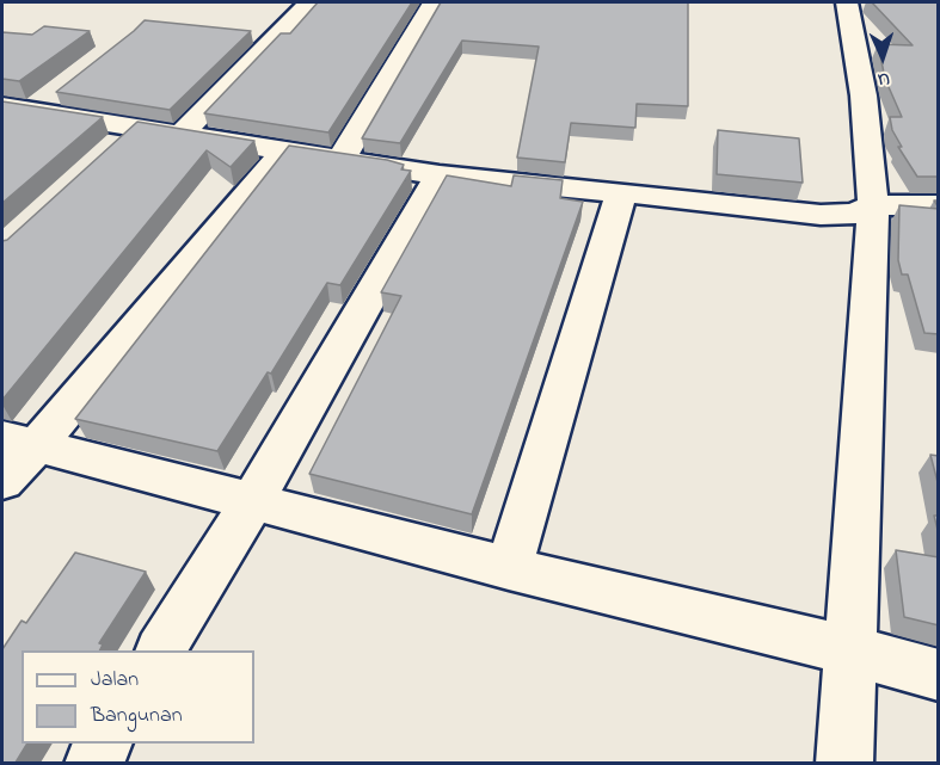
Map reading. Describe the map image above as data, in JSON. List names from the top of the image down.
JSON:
{
  "legend": ["Jalan", "Bangunan"],
  "north": "bottom"
}
